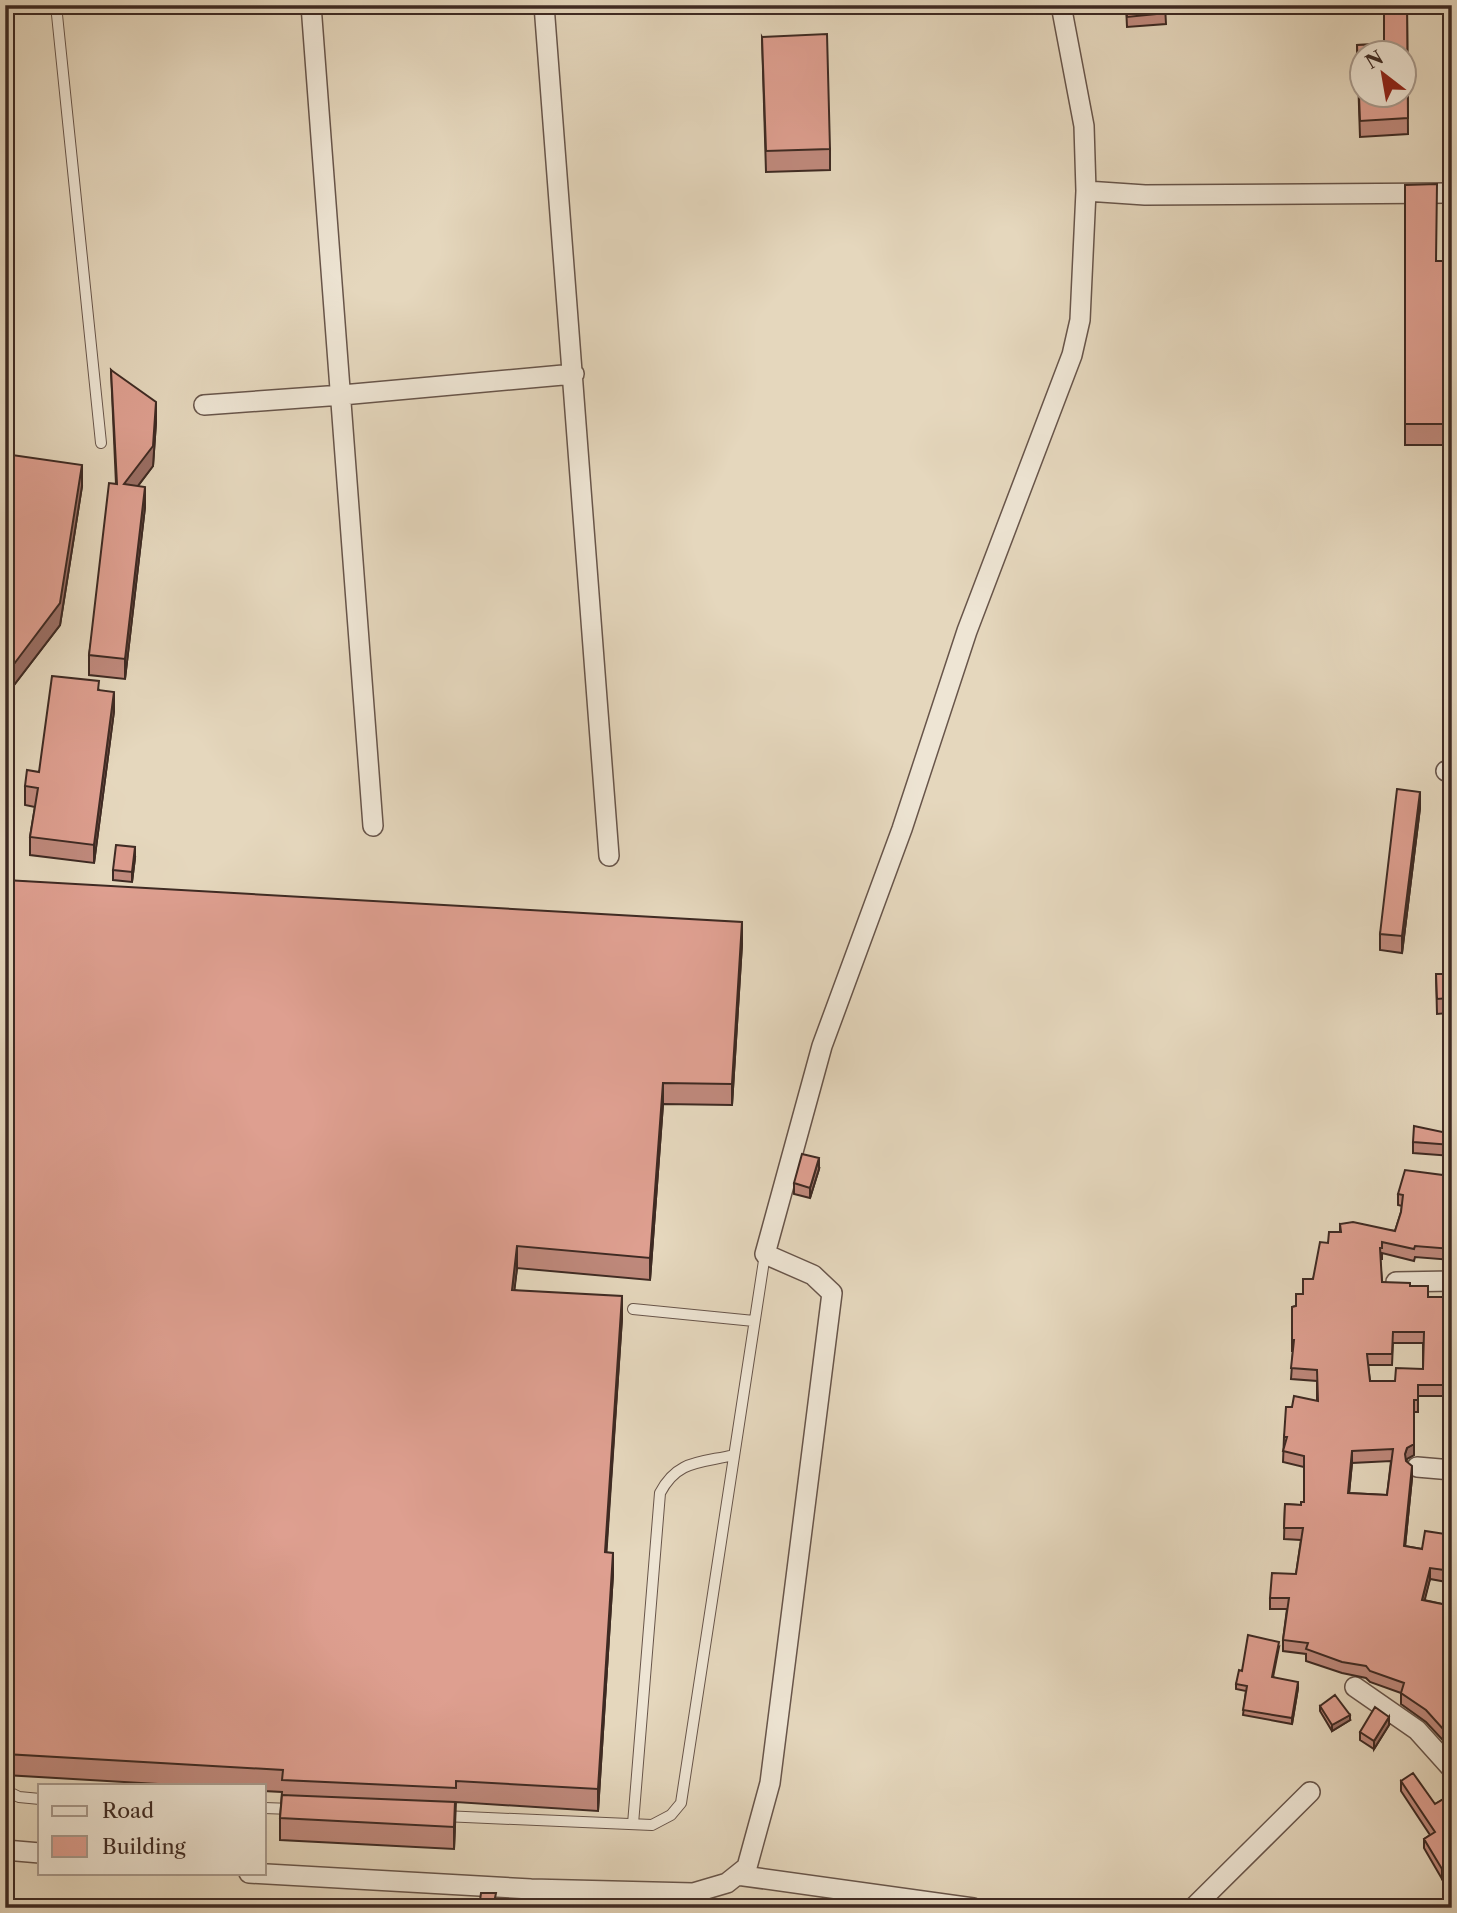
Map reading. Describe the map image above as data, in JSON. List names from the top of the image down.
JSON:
{
  "legend": ["Road", "Building"],
  "north": "top left"
}
